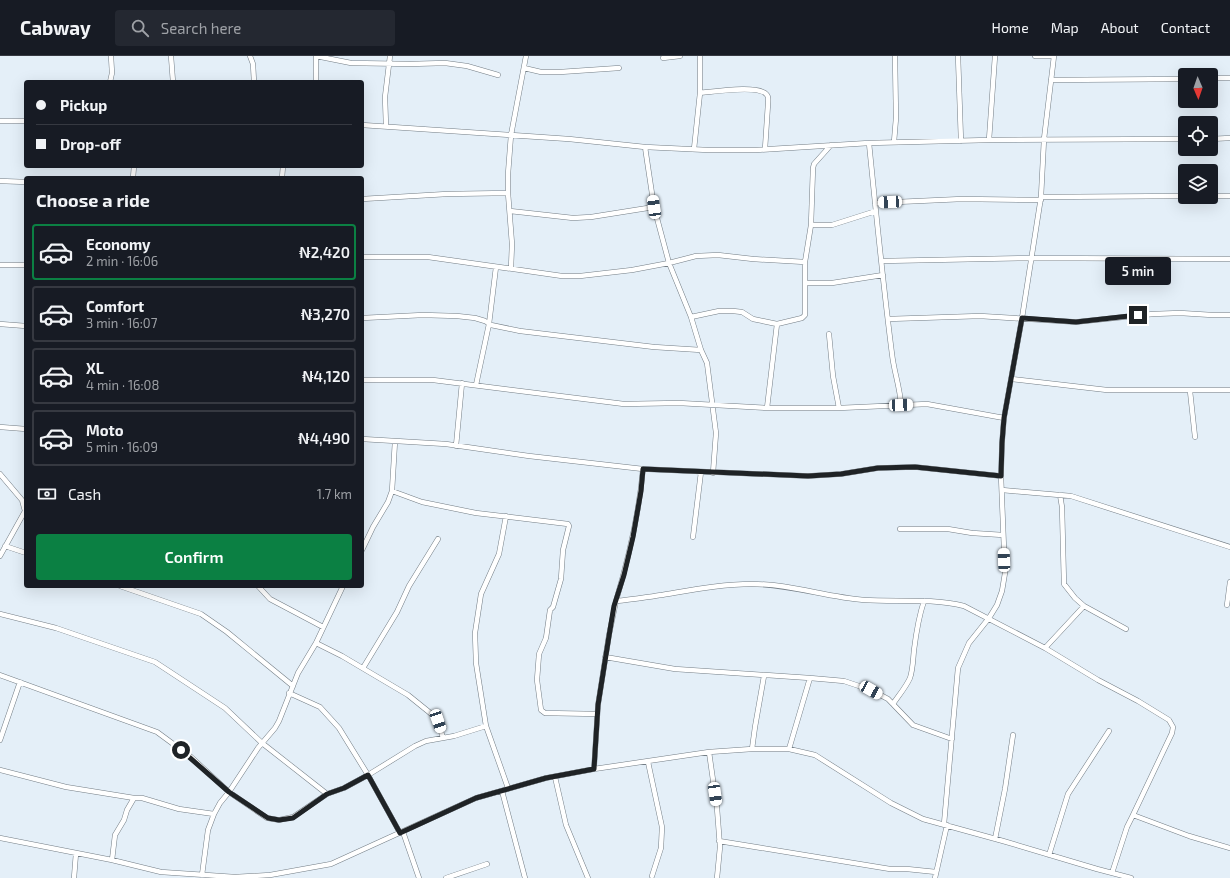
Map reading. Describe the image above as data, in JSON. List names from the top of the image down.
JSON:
{
  "north": "bottom",
  "page": {
    "header": "Cabway",
    "search": "Search here",
    "nav": [
      "Home",
      "Map",
      "About",
      "Contact"
    ],
    "banner": ["Pickup", "Drop-off"],
    "heading": "Choose a ride",
    "list": [
      {
        "name": "Economy",
        "note": "2 min · 16:06",
        "value": "₦2,420"
      },
      {
        "name": "Comfort",
        "note": "3 min · 16:07",
        "value": "₦3,270"
      },
      {
        "name": "XL",
        "note": "4 min · 16:08",
        "value": "₦4,120"
      },
      {
        "name": "Moto",
        "note": "5 min · 16:09",
        "value": "₦4,490"
      }
    ],
    "bubble": "5 min",
    "pay": ["Cash", "1.7 km"],
    "buttons": "Confirm"
  }
}
